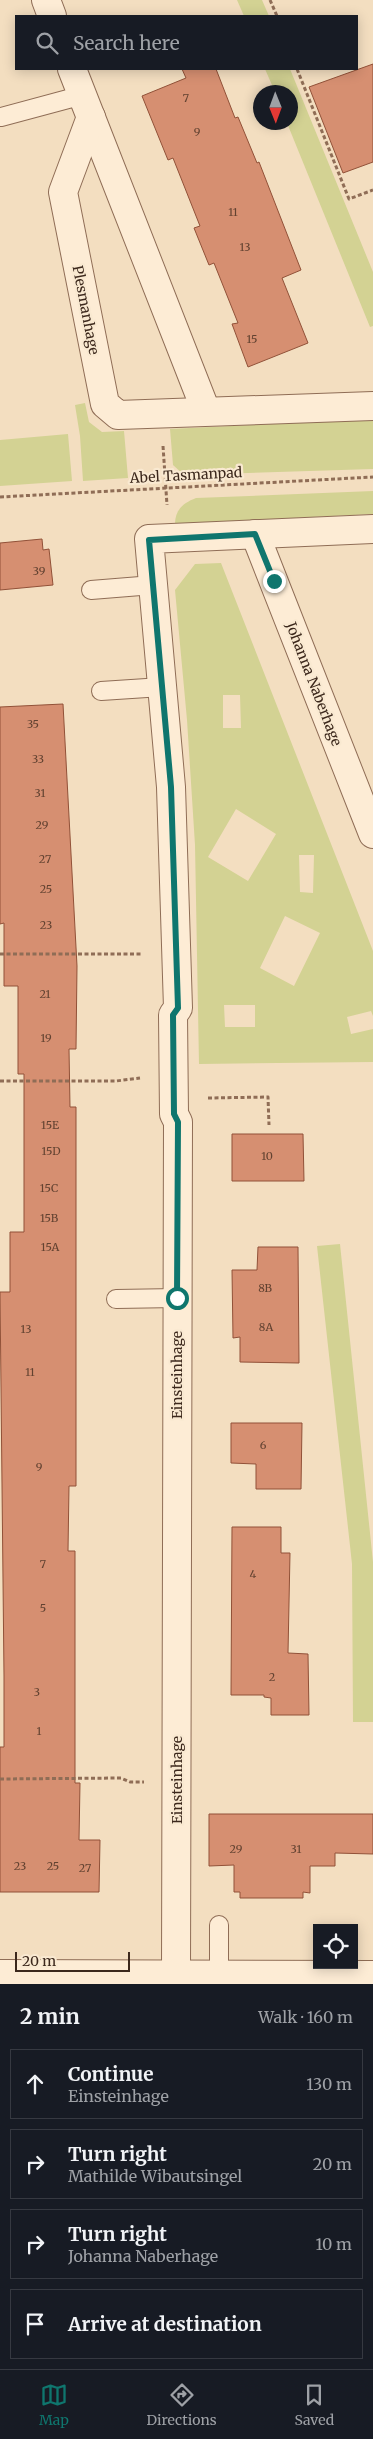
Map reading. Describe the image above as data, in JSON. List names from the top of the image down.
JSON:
{
  "streets": {
    "street": ["Plesmanhage", "Johanna Naberhage", "Einsteinhage"],
    "path": ["Abel Tasmanpad"]
  },
  "crossings": [
    ["Johanna Naberhage", "Einsteinhage"]
  ],
  "house_numbers": [
    "7",
    "9",
    "11",
    "13",
    "15",
    "39",
    "35",
    "33",
    "31",
    "29",
    "27",
    "25",
    "23",
    "21",
    "19",
    "15E",
    "15D",
    "10",
    "15C",
    "15B",
    "15A",
    "8B",
    "8A",
    "13",
    "11",
    "6",
    "9",
    "7",
    "4",
    "5",
    "2",
    "3",
    "1",
    "29",
    "31",
    "23",
    "25",
    "27"
  ],
  "scale_bar": "20 m",
  "north": "bottom",
  "page": {
    "search": "Search here",
    "scale": "20 m",
    "heading": ["2 min", "Walk · 160 m"],
    "list": [
      ["Continue", "Einsteinhage", "130 m"],
      ["Turn right", "Mathilde Wibautsingel", "20 m"],
      ["Turn right", "Johanna Naberhage", "10 m"],
      "Arrive at destination"
    ],
    "nav": ["Map", "Directions", "Saved"]
  }
}
